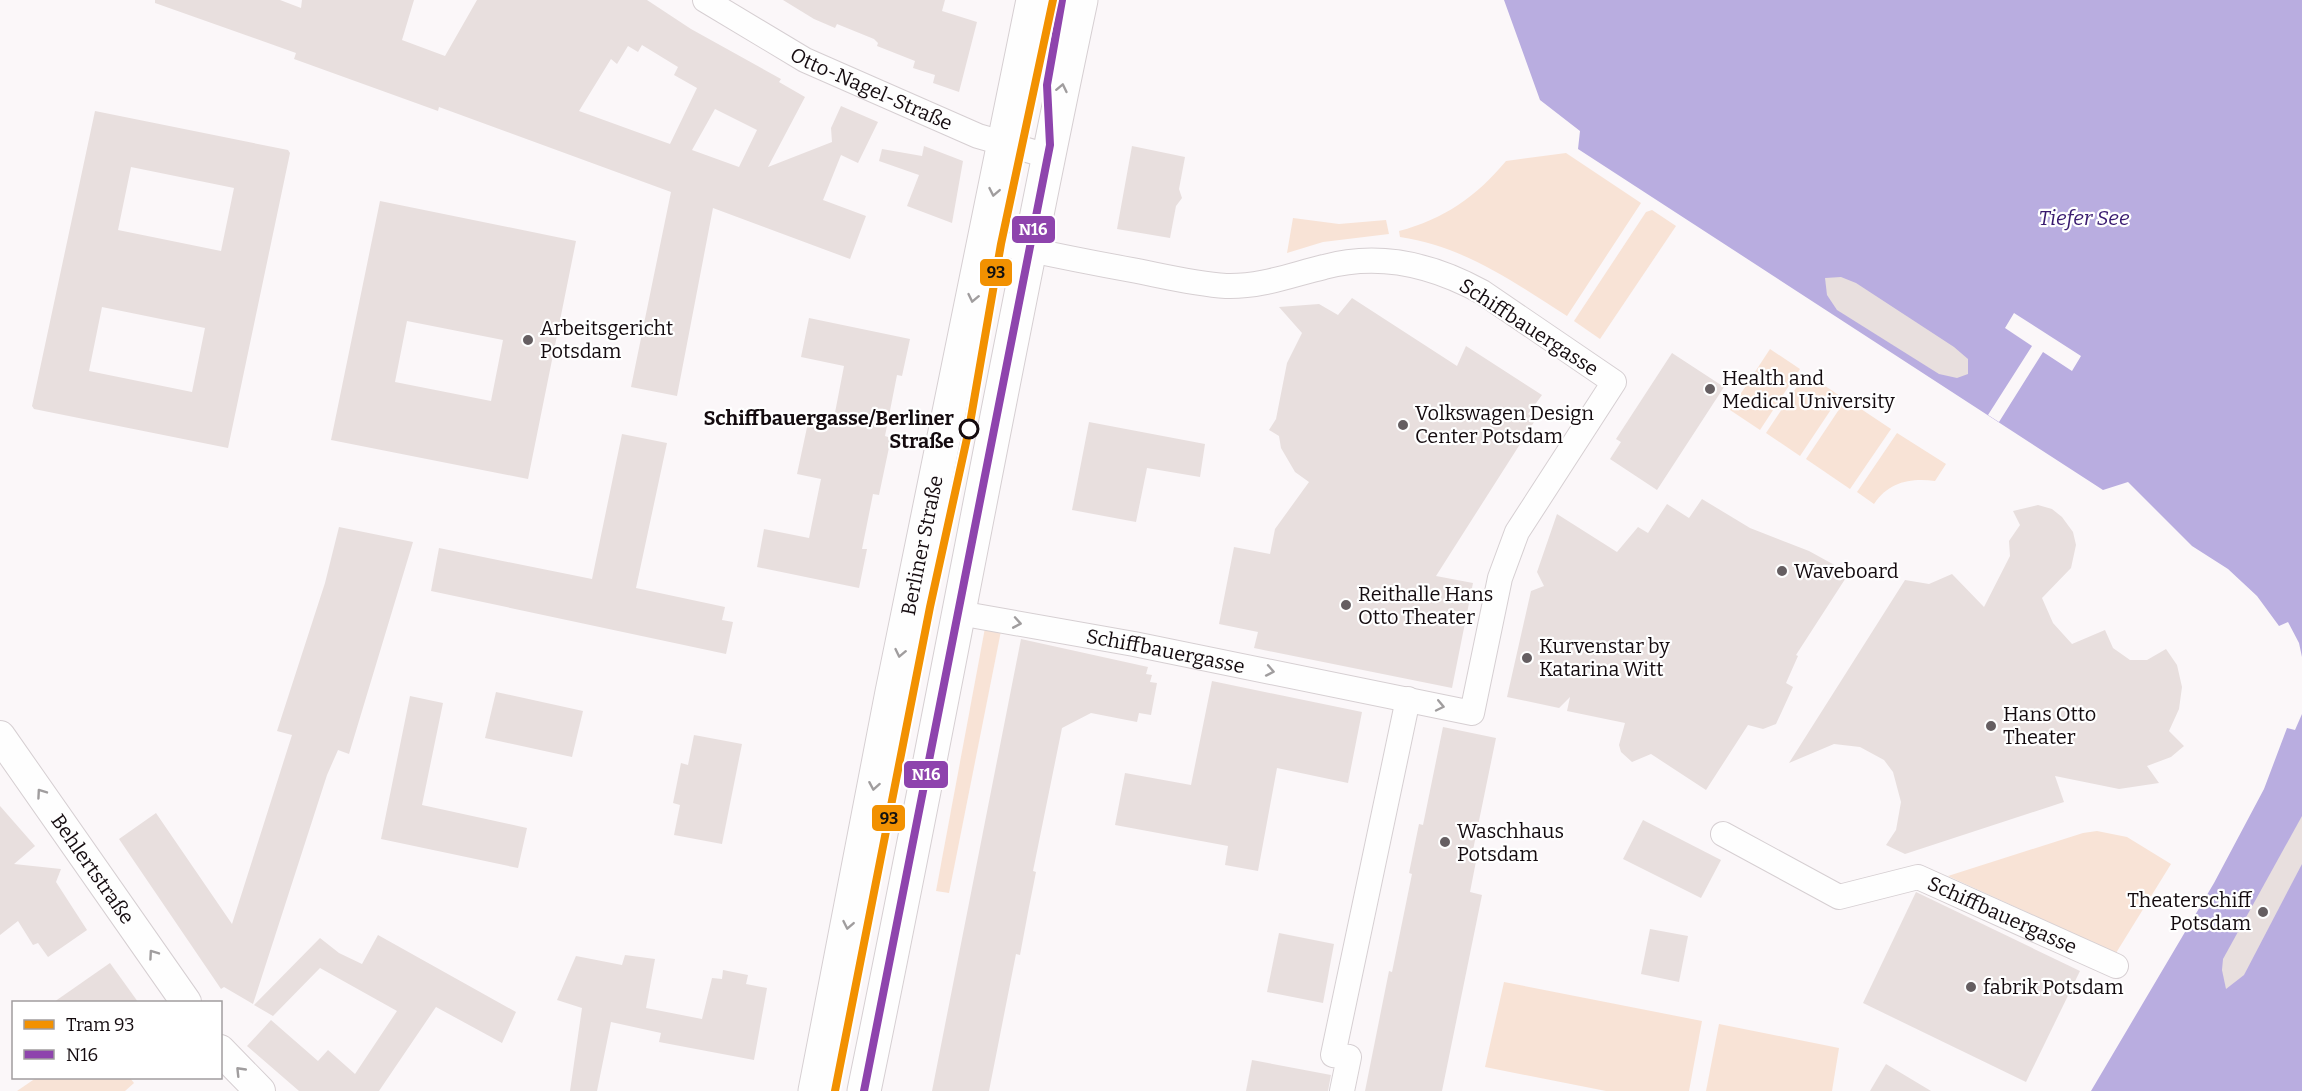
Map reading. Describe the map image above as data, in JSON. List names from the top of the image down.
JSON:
{
  "streets": {
    "main road": ["Berliner Straße"],
    "street": ["Otto-Nagel-Straße", "Schiffbauergasse", "Behlertstraße"]
  },
  "crossings": [
    ["Otto-Nagel-Straße", "Berliner Straße"],
    ["Schiffbauergasse", "Berliner Straße"]
  ],
  "one_way": ["Behlertstraße"],
  "water": ["Tiefer See"],
  "places": [
    "Arbeitsgericht Potsdam",
    "Health and Medical University",
    "Volkswagen Design Center Potsdam",
    "Schiffbauergasse/Berliner Straße",
    "Waveboard",
    "Reithalle Hans Otto Theater",
    "Kurvenstar by Katarina Witt",
    "Hans Otto Theater",
    "Waschhaus Potsdam",
    "Theaterschiff Potsdam",
    "fabrik Potsdam"
  ],
  "lines": ["tram line 93", "transit line N16"],
  "legend": ["Tram 93", "N16"]
}
